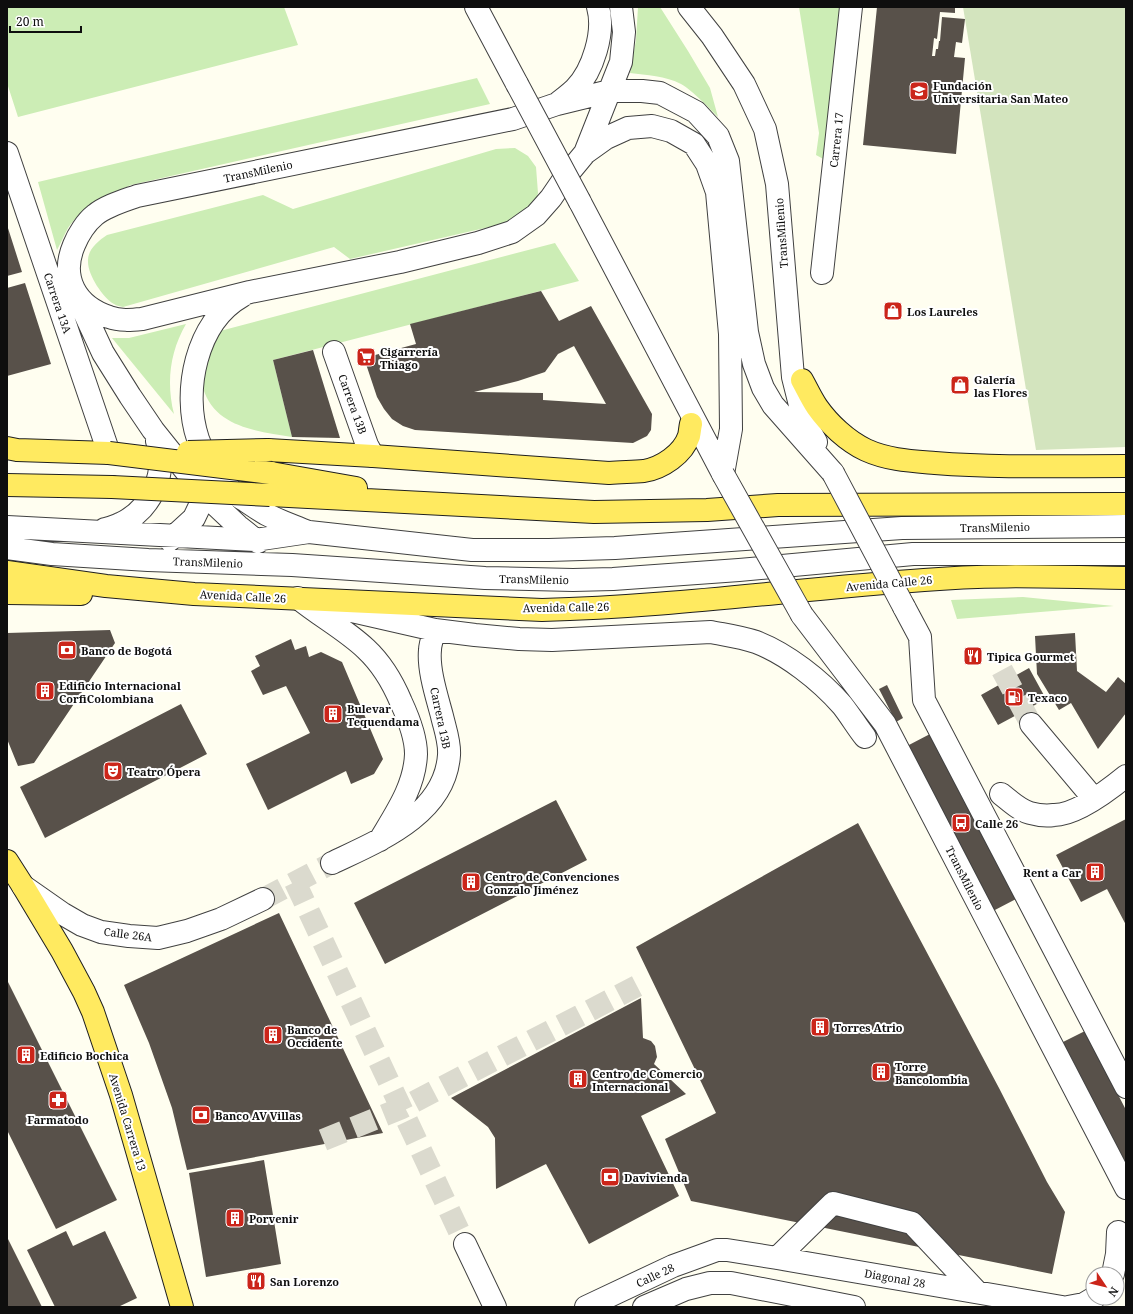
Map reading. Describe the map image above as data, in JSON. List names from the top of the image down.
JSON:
{
  "streets": {
    "main road": ["Avenida Calle 26", "Avenida Carrera 13"],
    "street": [
      "Carrera 17",
      "TransMilenio",
      "Carrera 13A",
      "Carrera 13B",
      "Calle 26A",
      "Calle 28",
      "Diagonal 28"
    ]
  },
  "crossings": [
    ["TransMilenio", "Avenida Calle 26"],
    ["Calle 26A", "Avenida Carrera 13"],
    ["Calle 28", "Diagonal 28"]
  ],
  "places": {
    "school or university": ["Fundación Universitaria San Mateo"],
    "shop": ["Los Laureles", "Galería las Flores"],
    "supermarket": ["Cigarrería Thiago"],
    "bank": ["Banco de Bogotá", "Banco AV Villas", "Davivienda"],
    "restaurant": ["Tipica Gourmet", "San Lorenzo"],
    "building": [
      "Edificio Internacional CorfiColombiana",
      "Bulevar Tequendama",
      "Rent a Car",
      "Centro de Convenciones Gonzalo Jiménez",
      "Torres Atrio",
      "Banco de Occidente",
      "Edificio Bochica",
      "Torre Bancolombia",
      "Centro de Comercio Internacional",
      "Porvenir"
    ],
    "fuel station": ["Texaco"],
    "theatre": ["Teatro Ópera"],
    "bus stop": ["Calle 26"],
    "pharmacy": ["Farmatodo"]
  },
  "scale_bar": "20 m",
  "north": "bottom right"
}
